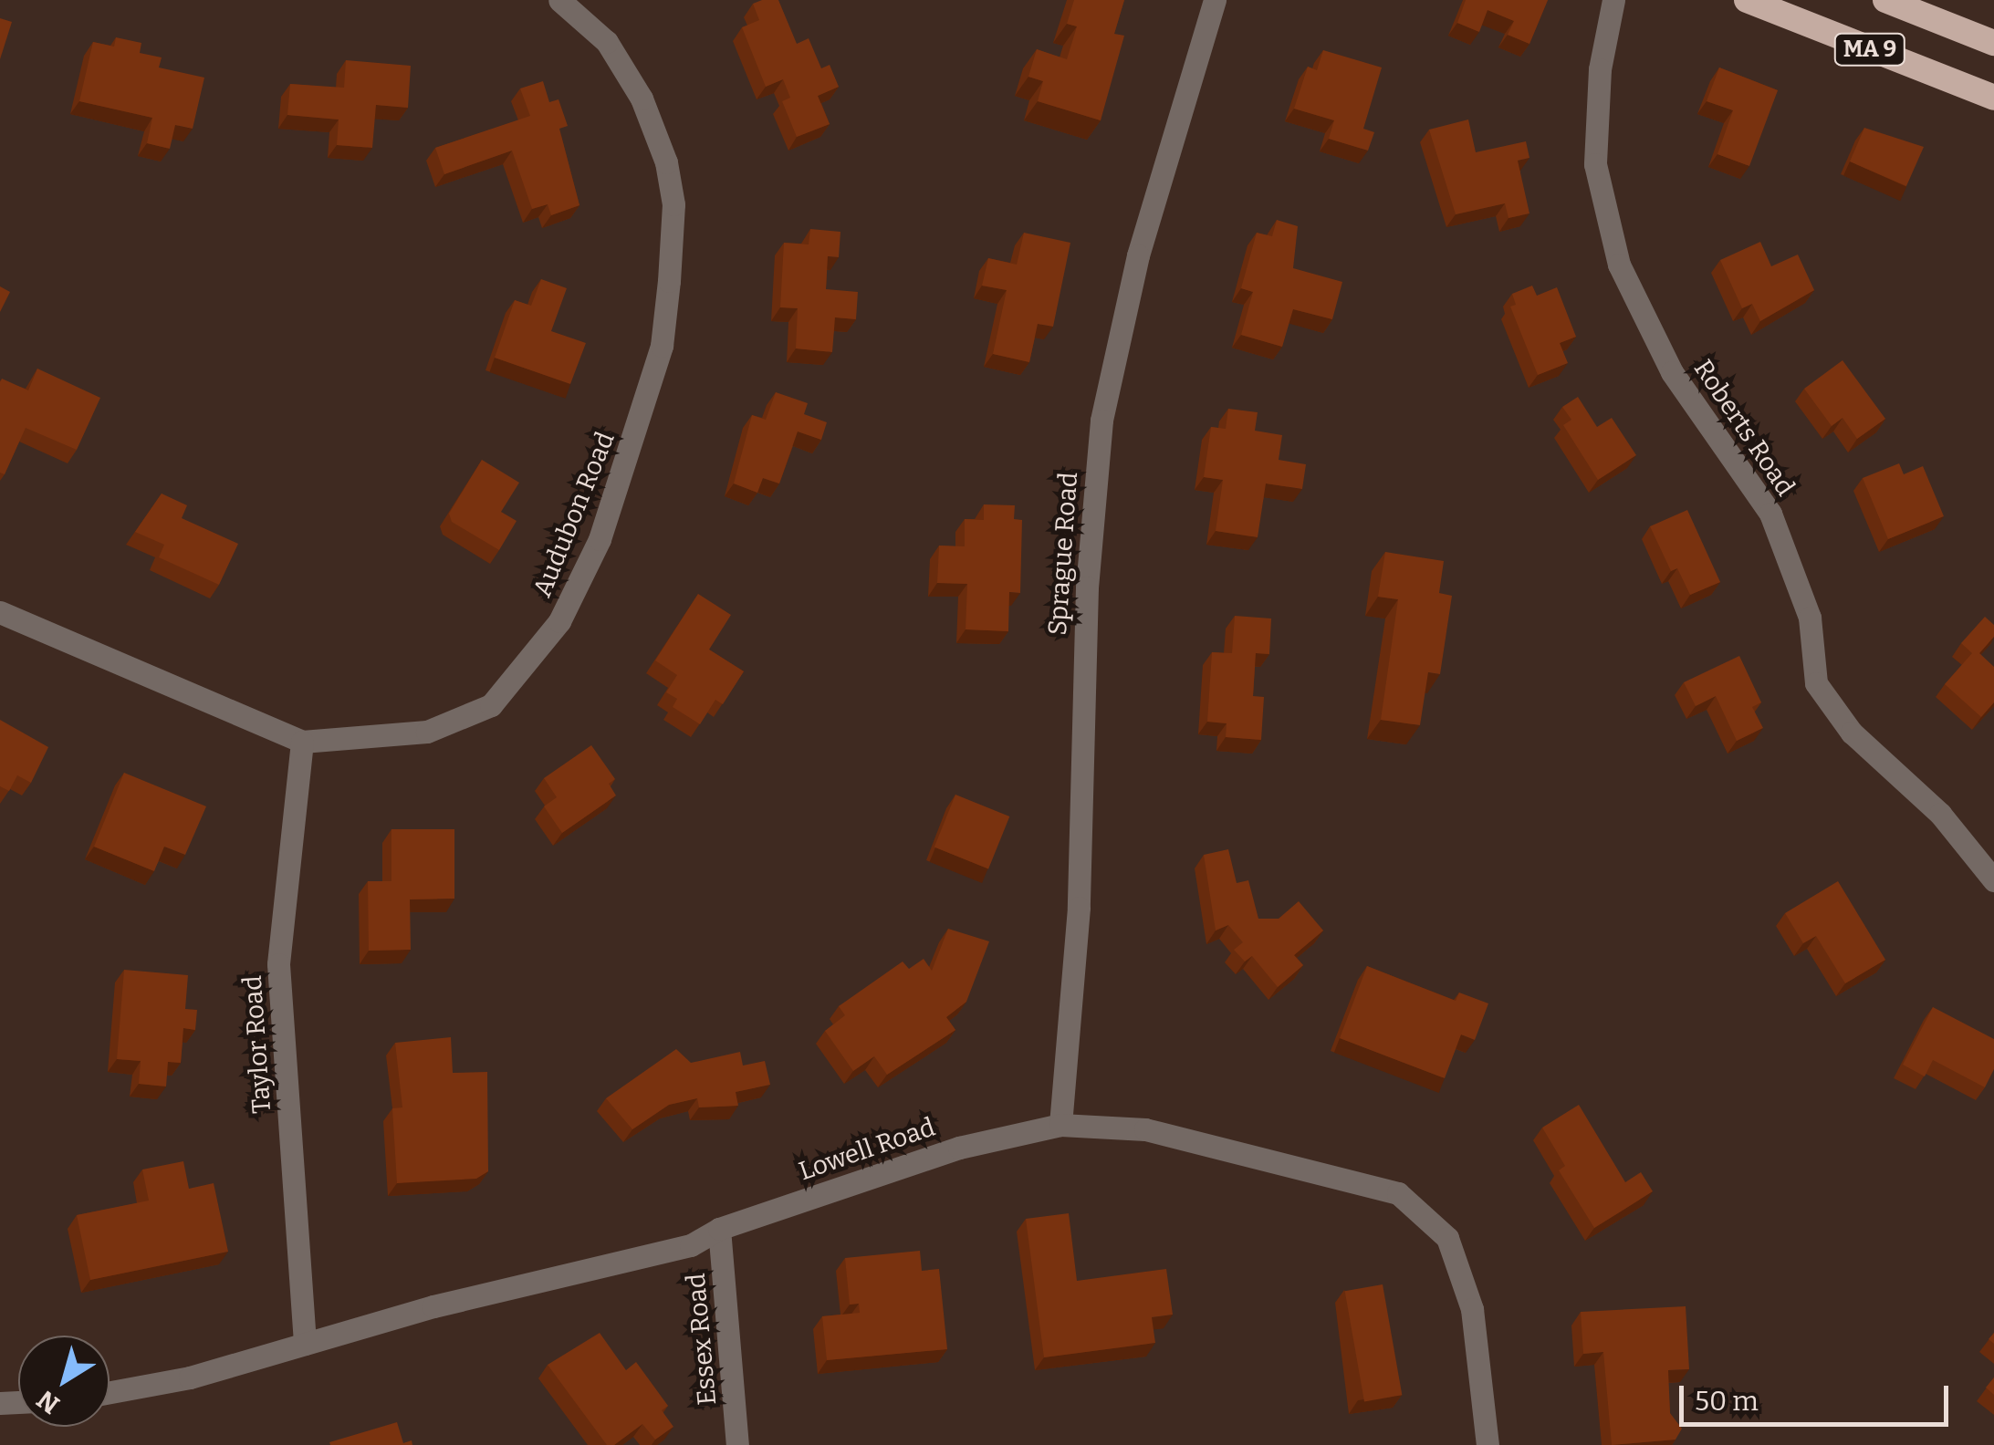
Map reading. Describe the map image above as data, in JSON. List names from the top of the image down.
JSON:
{
  "streets": {
    "highway": ["MA 9"],
    "street": [
      "Roberts Road",
      "Audubon Road",
      "Sprague Road",
      "Taylor Road",
      "Lowell Road",
      "Essex Road"
    ]
  },
  "crossings": [
    ["Audubon Road", "Taylor Road"],
    ["Sprague Road", "Lowell Road"],
    ["Taylor Road", "Lowell Road"],
    ["Lowell Road", "Essex Road"]
  ],
  "scale_bar": "50 m",
  "north": "bottom left"
}
